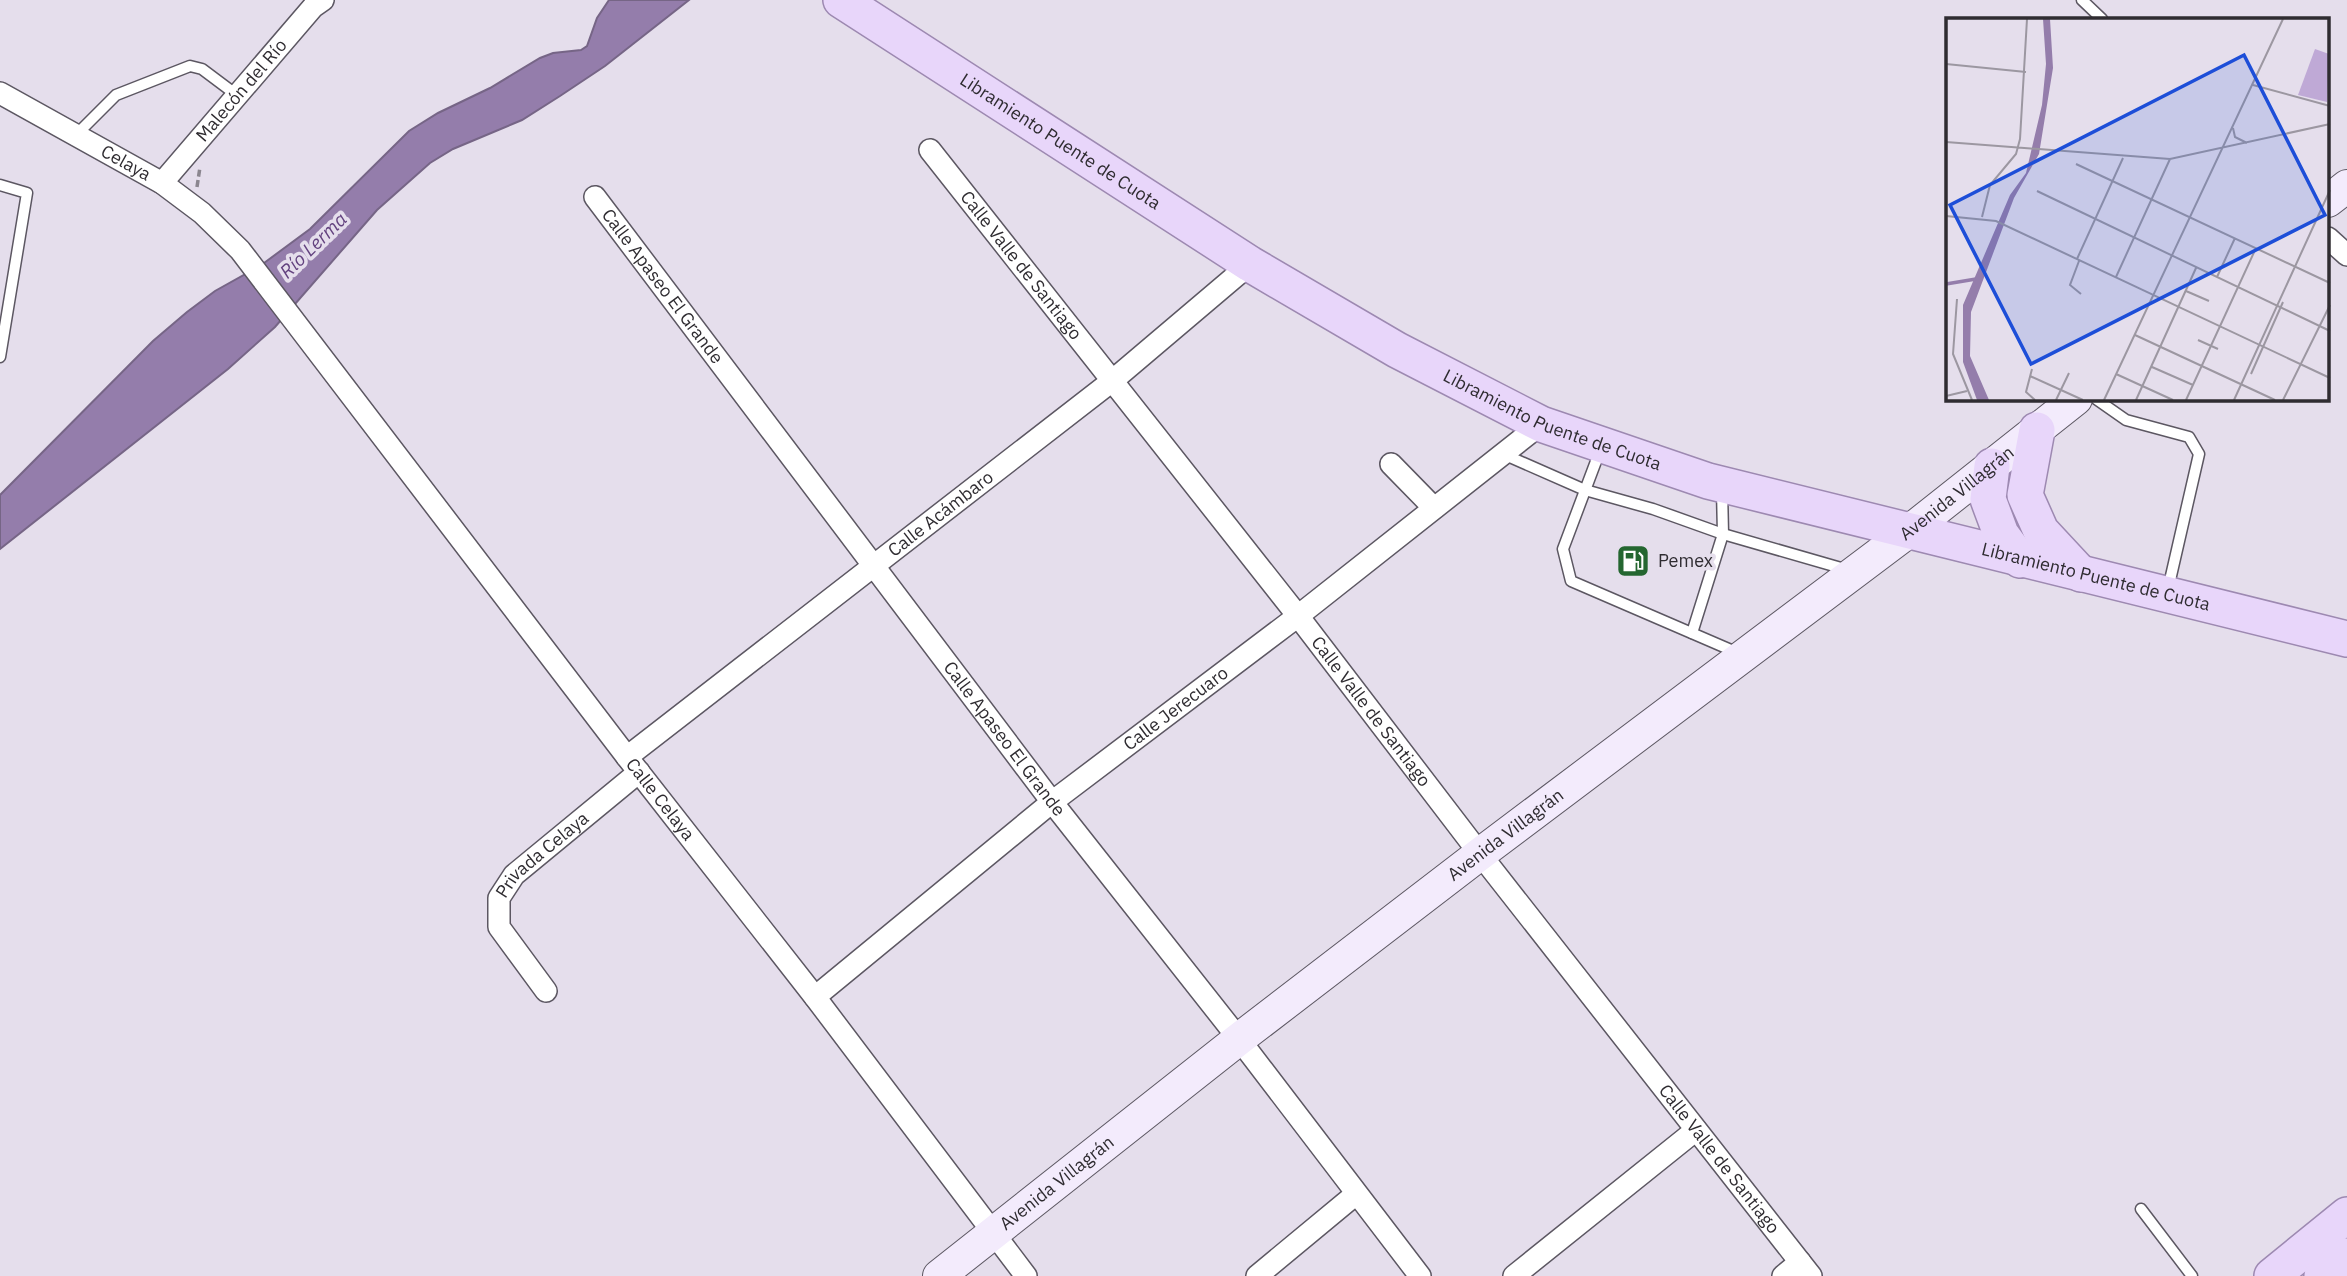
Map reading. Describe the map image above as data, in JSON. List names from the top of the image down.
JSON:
{
  "streets": {
    "main road": ["Libramiento Puente de Cuota"],
    "street": [
      "Malecón del Río",
      "Celaya",
      "Calle Valle de Santiago",
      "Calle Apaseo El Grande",
      "Avenida Villagrán",
      "Calle Acámbaro",
      "Calle Jerecuaro",
      "Calle Celaya",
      "Privada Celaya"
    ]
  },
  "crossings": [
    ["Malecón del Río", "Celaya"],
    ["Libramiento Puente de Cuota", "Avenida Villagrán"],
    ["Libramiento Puente de Cuota", "Calle Acámbaro"],
    ["Libramiento Puente de Cuota", "Calle Jerecuaro"],
    ["Celaya", "Calle Celaya"],
    ["Calle Valle de Santiago", "Avenida Villagrán"],
    ["Calle Valle de Santiago", "Calle Acámbaro"],
    ["Calle Valle de Santiago", "Calle Jerecuaro"],
    ["Calle Apaseo El Grande", "Avenida Villagrán"],
    ["Calle Apaseo El Grande", "Calle Acámbaro"],
    ["Calle Apaseo El Grande", "Calle Jerecuaro"],
    ["Avenida Villagrán", "Calle Celaya"],
    ["Calle Acámbaro", "Calle Celaya"],
    ["Calle Acámbaro", "Privada Celaya"],
    ["Calle Jerecuaro", "Calle Celaya"],
    ["Calle Celaya", "Privada Celaya"]
  ],
  "water": ["Río Lerma"],
  "places": {
    "fuel station": ["Pemex"]
  }
}
